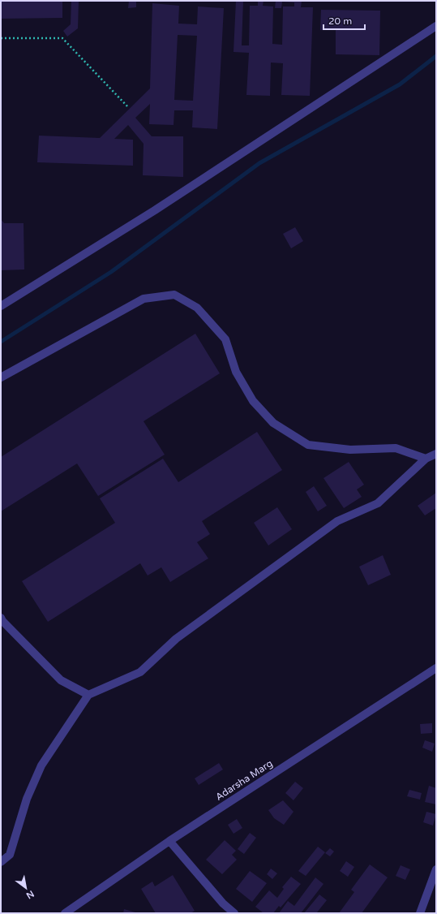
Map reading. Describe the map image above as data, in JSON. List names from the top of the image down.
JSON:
{
  "streets": {
    "street": ["Adarsha Marg"]
  },
  "scale_bar": "20 m",
  "north": "bottom right"
}
